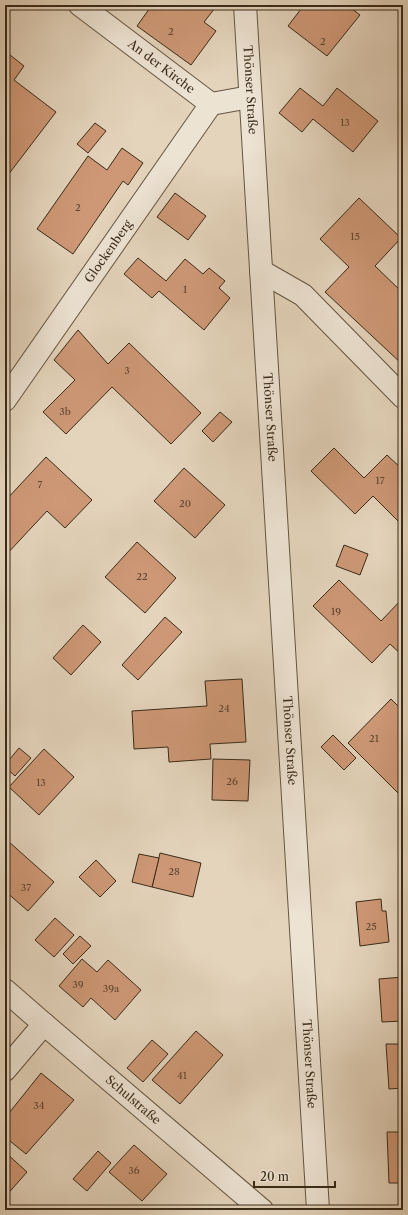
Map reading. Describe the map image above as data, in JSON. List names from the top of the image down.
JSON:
{
  "streets": {
    "street": [
      "An der Kirche",
      "Thönser Straße",
      "Glockenberg",
      "Schulstraße"
    ]
  },
  "crossings": [
    ["An der Kirche", "Glockenberg"]
  ],
  "house_numbers": [
    "2",
    "2",
    "13",
    "2",
    "15",
    "1",
    "3",
    "3b",
    "17",
    "7",
    "20",
    "22",
    "19",
    "24",
    "21",
    "26",
    "13",
    "28",
    "37",
    "25",
    "39",
    "39a",
    "41",
    "34",
    "36"
  ],
  "scale_bar": "20 m"
}
